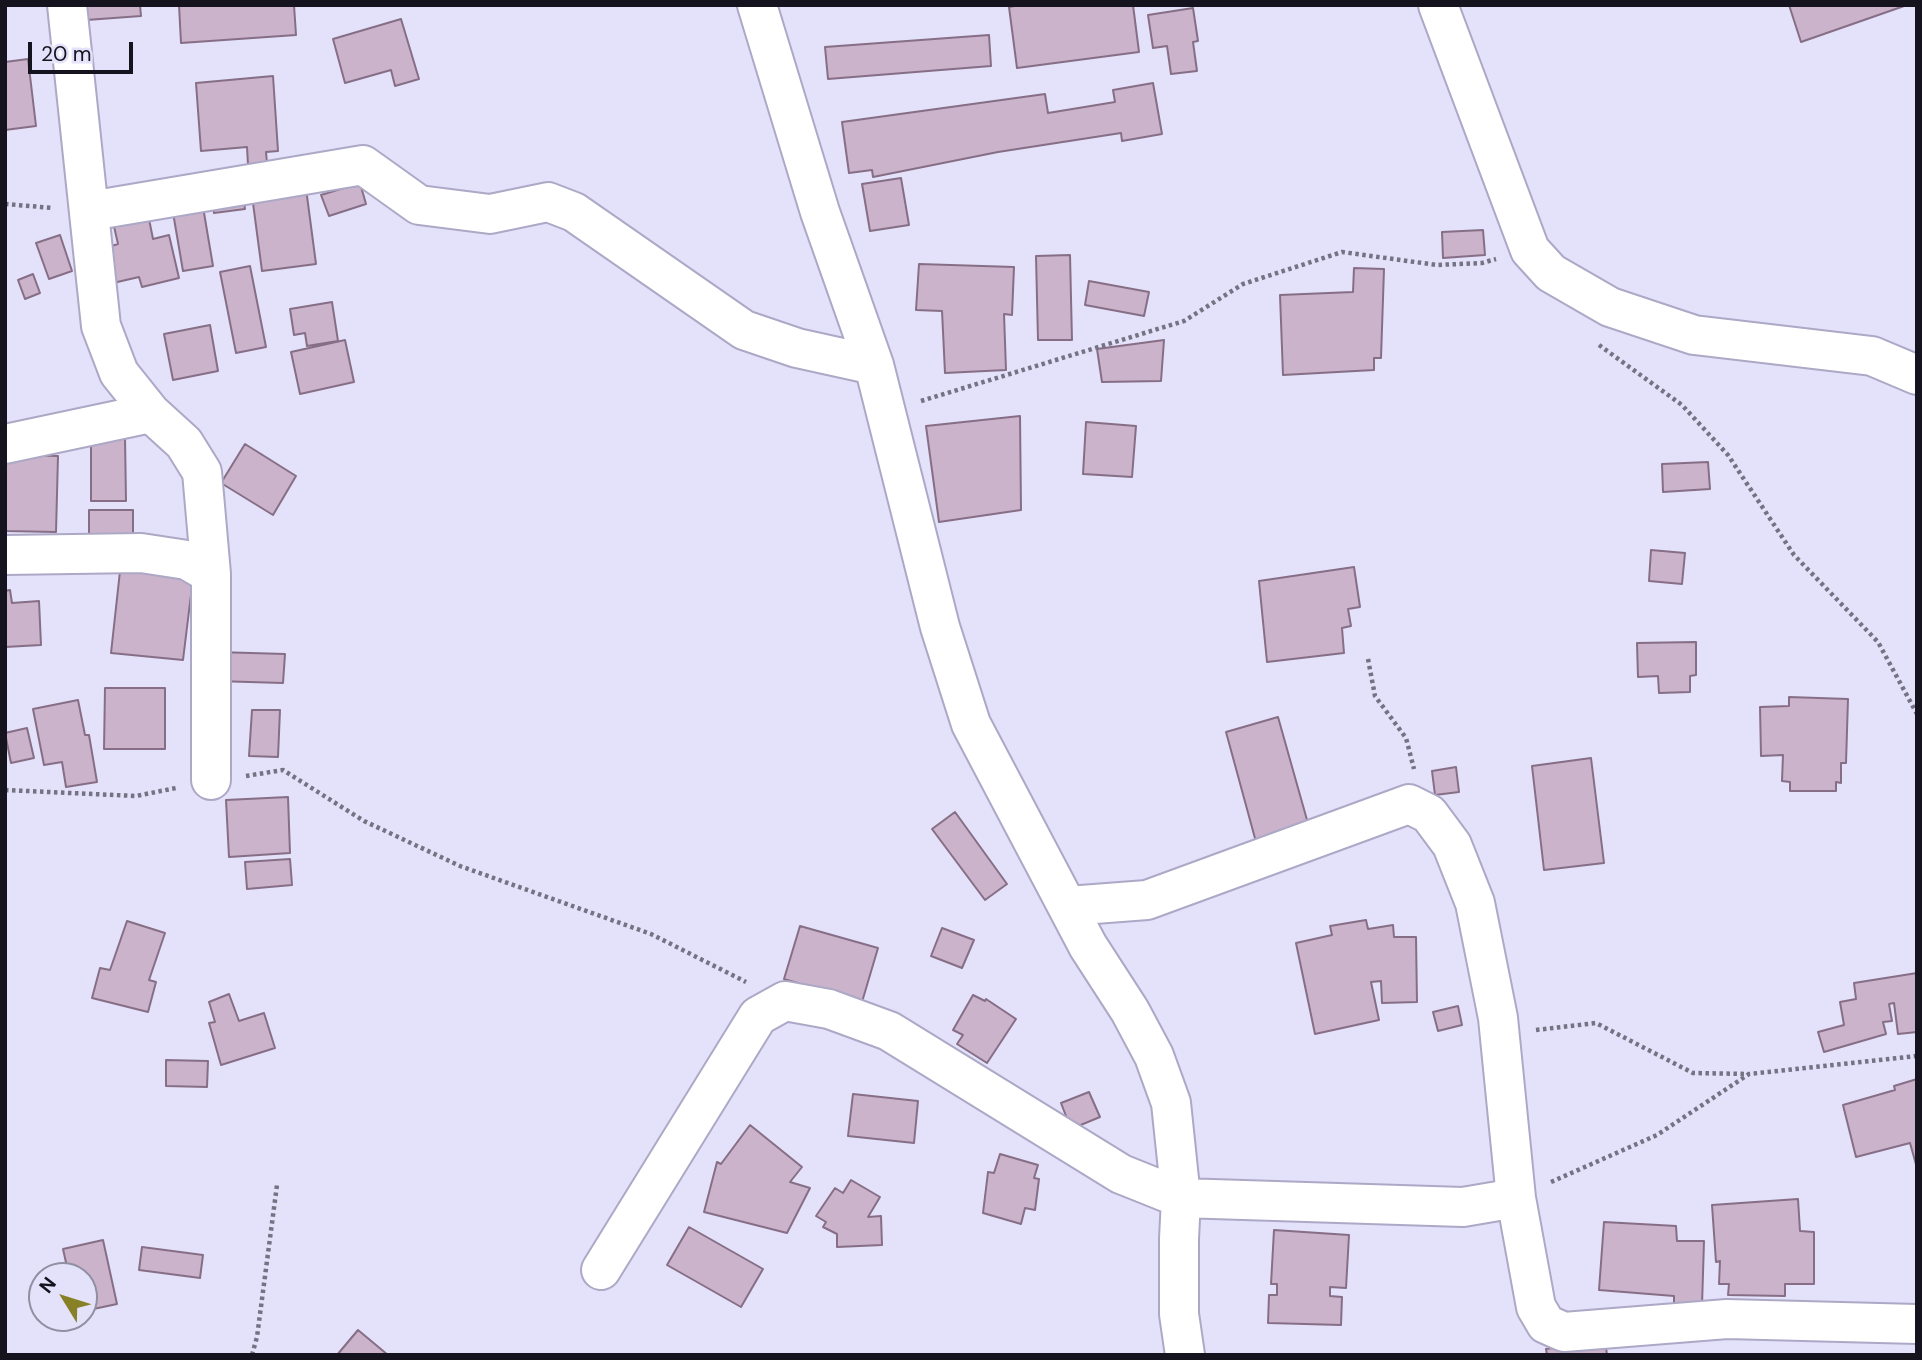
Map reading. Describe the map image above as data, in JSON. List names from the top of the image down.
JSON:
{
  "scale_bar": "20 m",
  "north": "top left"
}
